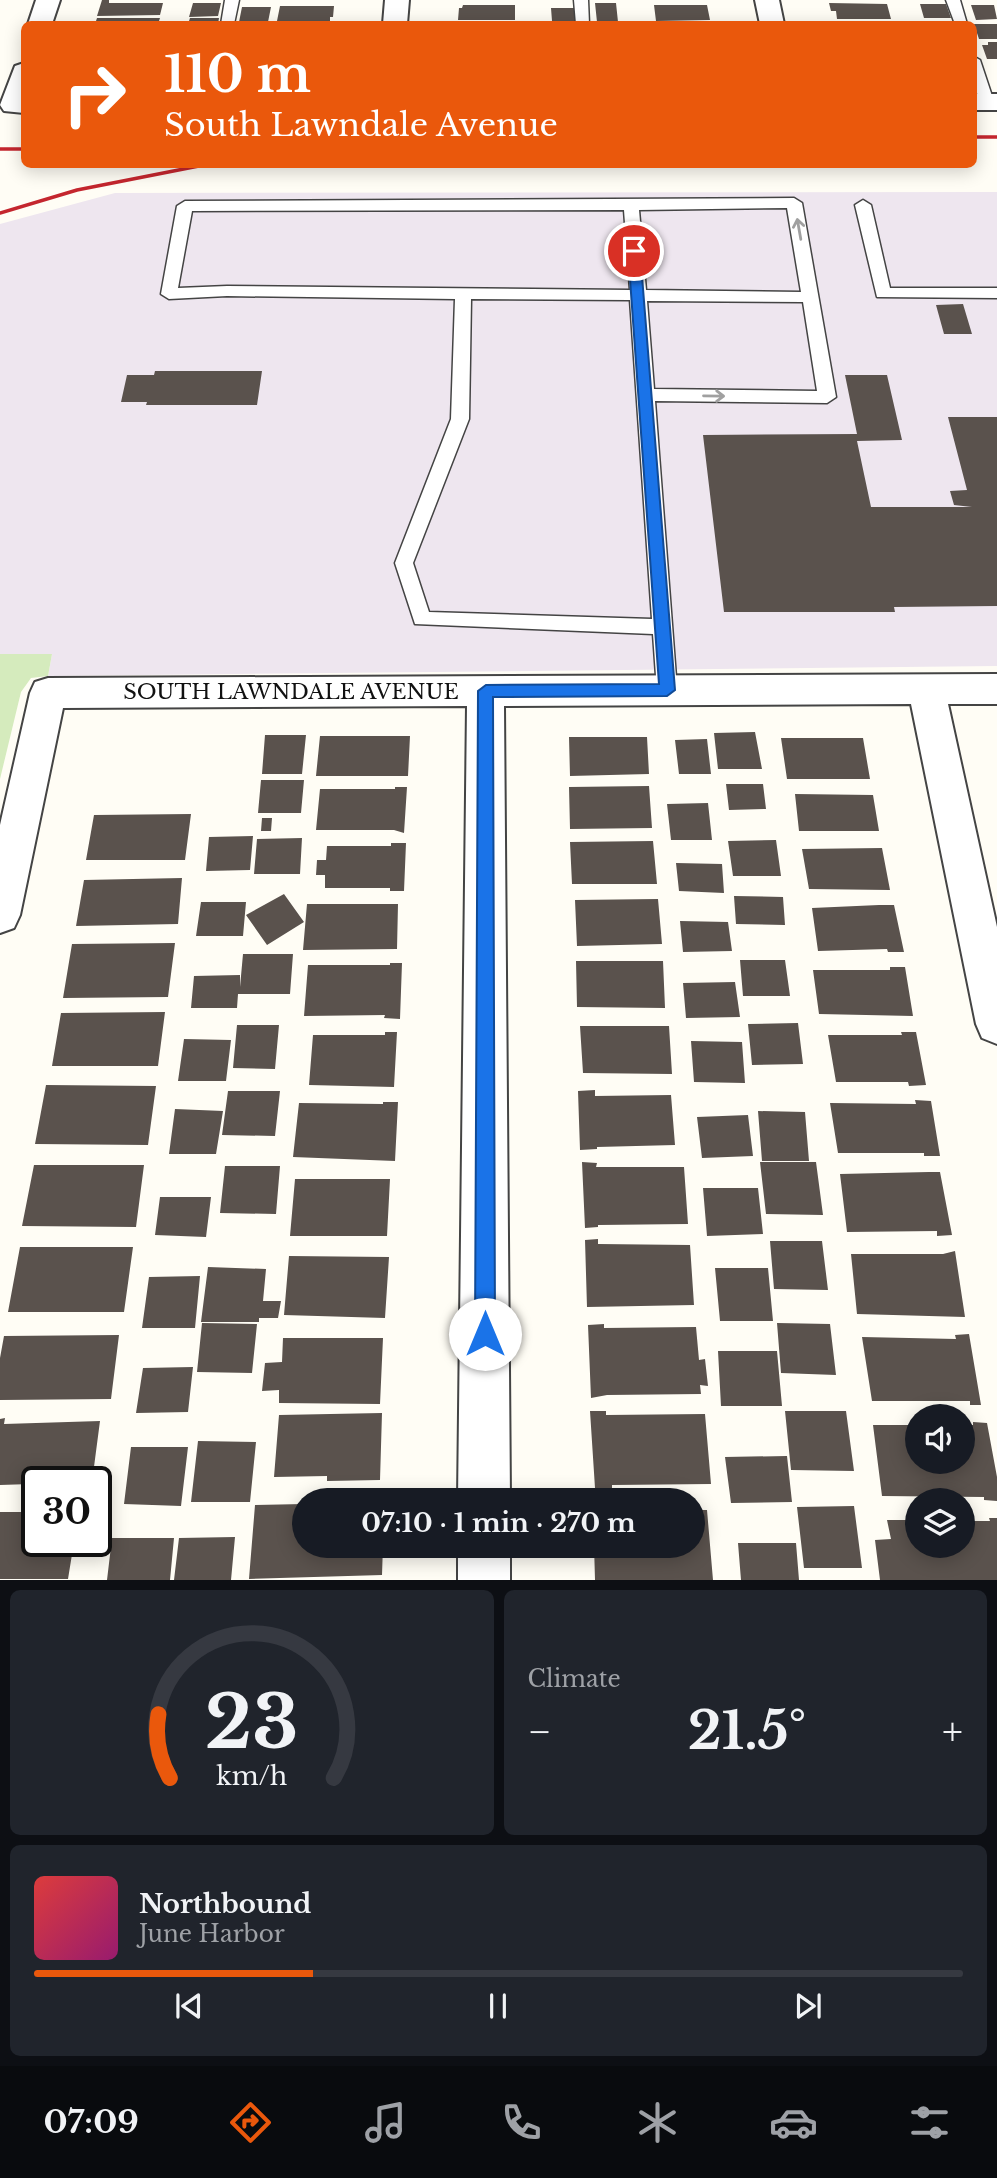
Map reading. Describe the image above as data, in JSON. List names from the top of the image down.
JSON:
{
  "streets": {
    "street": ["SOUTH LAWNDALE AVENUE"]
  },
  "page": {
    "turn": ["110 m", "South Lawndale Avenue"],
    "limit": "30",
    "trip": "07:10 · 1 min · 270 m",
    "tile": "Climate",
    "heat": ["−", "21.5°", "+"],
    "song": ["Northbound", "June Harbor"],
    "tabs": "07:09",
    "gauge": ["23", "km/h"]
  }
}
